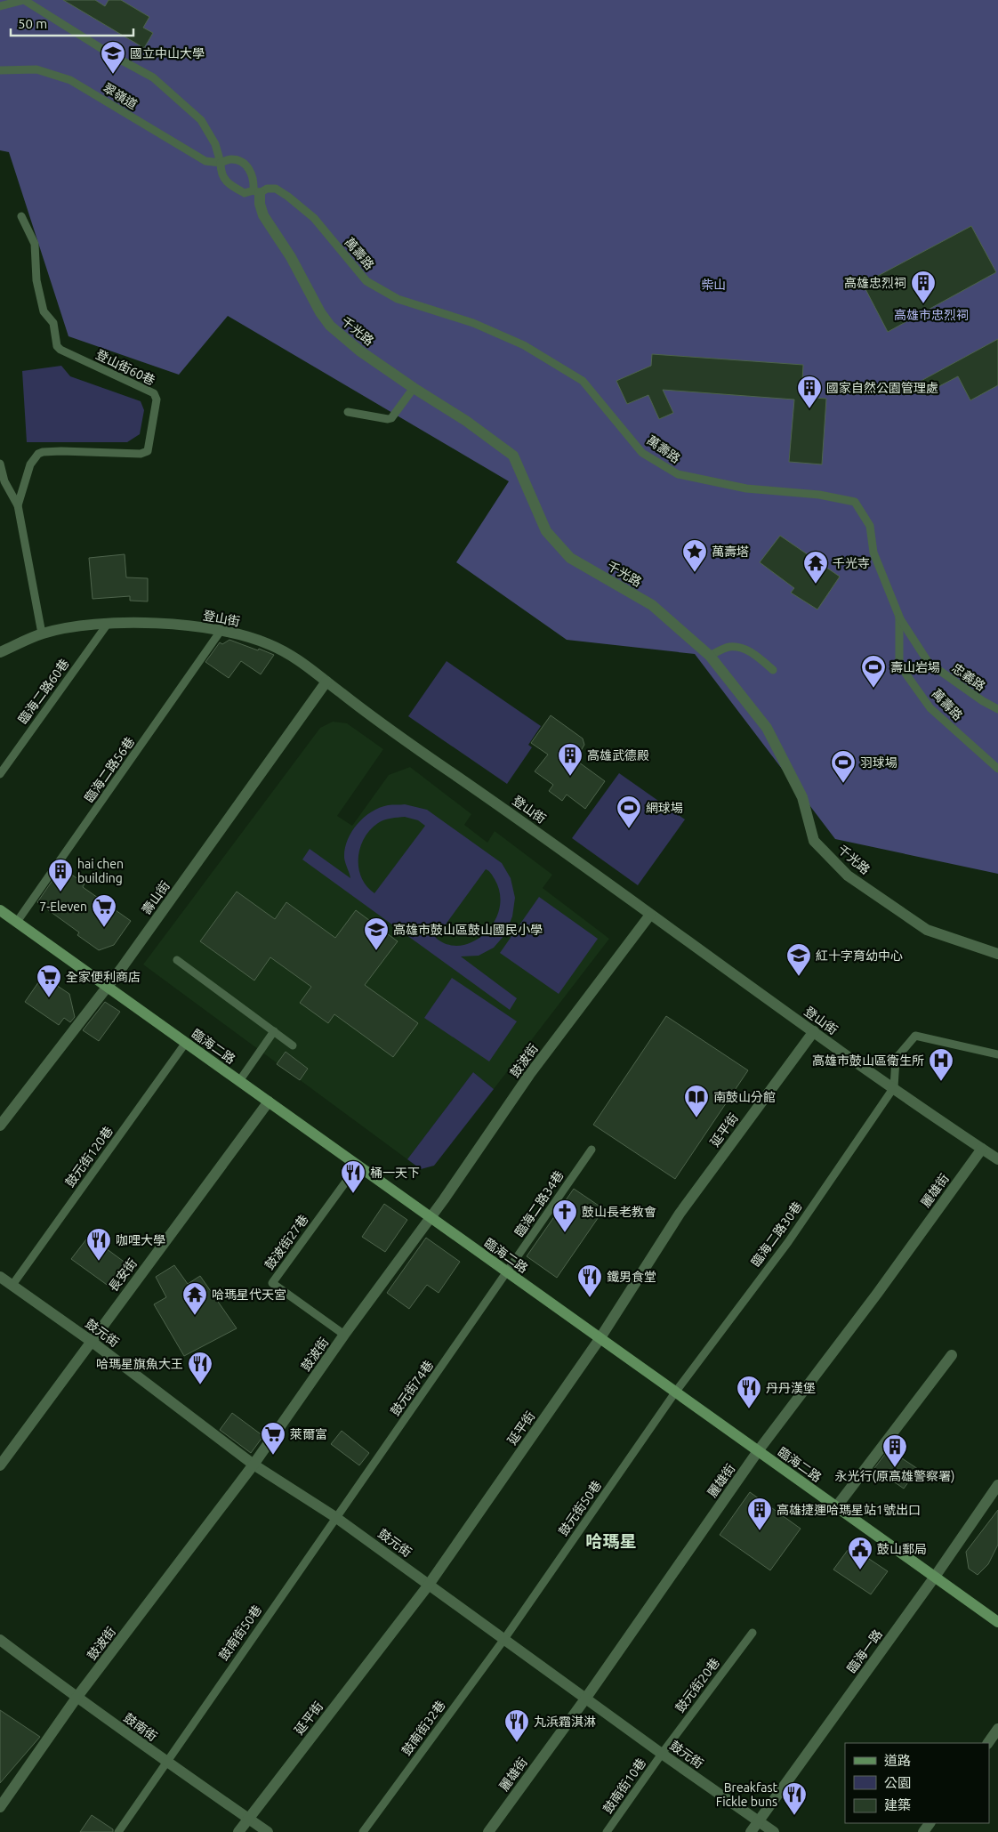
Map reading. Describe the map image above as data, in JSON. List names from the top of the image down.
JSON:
{
  "streets": {
    "street": [
      "千光路",
      "登山街",
      "壽山街",
      "臨海二路",
      "鼓波街",
      "延平街",
      "麗雄街",
      "長安街",
      "鼓元街",
      "臨海一路",
      "鼓南街"
    ],
    "lane": [
      "翠嶺道",
      "萬壽路",
      "登山街60巷",
      "忠義路",
      "臨海二路60巷",
      "臨海二路56巷",
      "鼓元街120巷",
      "臨海二路34巷",
      "臨海二路30巷",
      "鼓波街27巷",
      "鼓元街74巷",
      "鼓元街50巷",
      "鼓南街50巷",
      "鼓元街20巷",
      "鼓南街32巷",
      "鼓南街10巷"
    ]
  },
  "crossings": [
    ["翠嶺道", "萬壽路"],
    ["翠嶺道", "千光路"],
    ["萬壽路", "千光路"],
    ["萬壽路", "忠義路"],
    ["登山街60巷", "登山街"],
    ["登山街", "臨海二路60巷"],
    ["登山街", "臨海二路56巷"],
    ["登山街", "壽山街"],
    ["登山街", "鼓波街"],
    ["登山街", "延平街"],
    ["登山街", "麗雄街"],
    ["登山街", "臨海二路30巷"],
    ["臨海二路56巷", "臨海二路"],
    ["壽山街", "臨海二路"],
    ["臨海二路", "鼓波街"],
    ["臨海二路", "延平街"],
    ["臨海二路", "鼓元街120巷"],
    ["臨海二路", "麗雄街"],
    ["臨海二路", "臨海二路34巷"],
    ["臨海二路", "臨海二路30巷"],
    ["臨海二路", "鼓波街27巷"],
    ["臨海二路", "長安街"],
    ["臨海二路", "鼓元街74巷"],
    ["臨海二路", "鼓元街50巷"],
    ["臨海二路", "臨海一路"],
    ["鼓波街", "鼓波街27巷"],
    ["鼓波街", "鼓元街"],
    ["鼓波街", "鼓南街"],
    ["延平街", "鼓元街"],
    ["延平街", "鼓南街"],
    ["鼓元街120巷", "鼓元街"],
    ["麗雄街", "鼓元街"],
    ["臨海二路34巷", "鼓元街74巷"],
    ["臨海二路30巷", "鼓元街50巷"],
    ["長安街", "鼓元街"],
    ["鼓元街", "鼓元街74巷"],
    ["鼓元街", "鼓元街50巷"],
    ["鼓元街", "鼓南街50巷"],
    ["鼓元街", "臨海一路"],
    ["鼓元街", "鼓元街20巷"],
    ["鼓元街", "鼓南街32巷"],
    ["鼓元街", "鼓南街10巷"],
    ["鼓元街74巷", "鼓南街50巷"],
    ["鼓元街50巷", "鼓南街32巷"],
    ["鼓南街50巷", "鼓南街"],
    ["鼓元街20巷", "鼓南街10巷"]
  ],
  "districts": ["哈瑪星"],
  "parks": ["柴山", "高雄市忠烈祠"],
  "places": {
    "school or university": ["國立中山大學", "高雄市鼓山區鼓山國民小學", "紅十字育幼中心"],
    "building": [
      "高雄忠烈祠",
      "國家自然公園管理處",
      "高雄武德殿",
      "hai chen building",
      "永光行(原高雄警察署)",
      "高雄捷運哈瑪星站1號出口"
    ],
    "place": ["萬壽塔"],
    "temple": ["千光寺", "哈瑪星代天宮"],
    "sports": ["壽山岩場", "羽球場", "網球場"],
    "supermarket": ["7-Eleven", "全家便利商店", "萊爾富"],
    "hospital": ["高雄市鼓山區衛生所"],
    "library": ["南鼓山分館"],
    "restaurant": [
      "桶一天下",
      "咖哩大學",
      "鐵男食堂",
      "哈瑪星旗魚大王",
      "丹丹漢堡",
      "丸浜霜淇淋",
      "Breakfast Fickle buns"
    ],
    "church": ["鼓山長老教會"],
    "public building": ["鼓山郵局"]
  },
  "legend": ["道路", "公園", "建築"],
  "scale_bar": "50 m"
}
